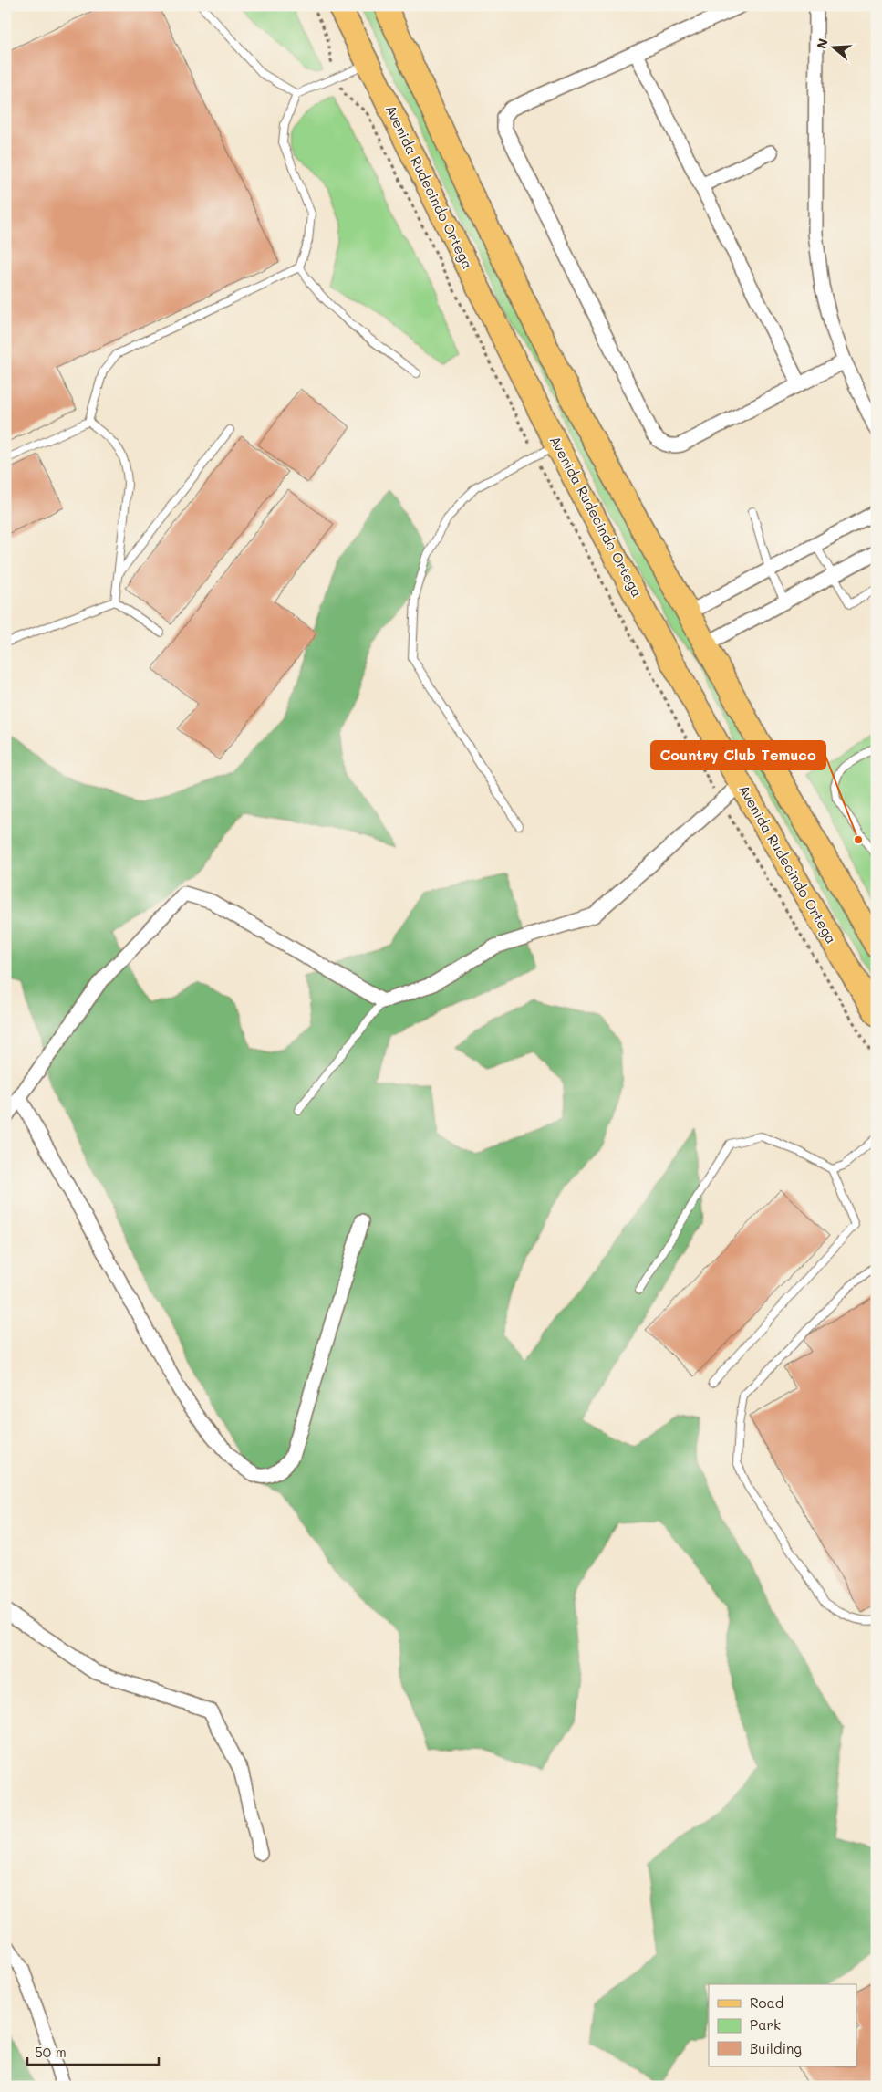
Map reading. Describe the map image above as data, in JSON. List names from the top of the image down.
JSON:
{
  "streets": {
    "main road": ["Avenida Rudecindo Ortega"]
  },
  "places": ["Country Club Temuco"],
  "legend": ["Road", "Park", "Building"],
  "scale_bar": "50 m",
  "north": "left"
}
